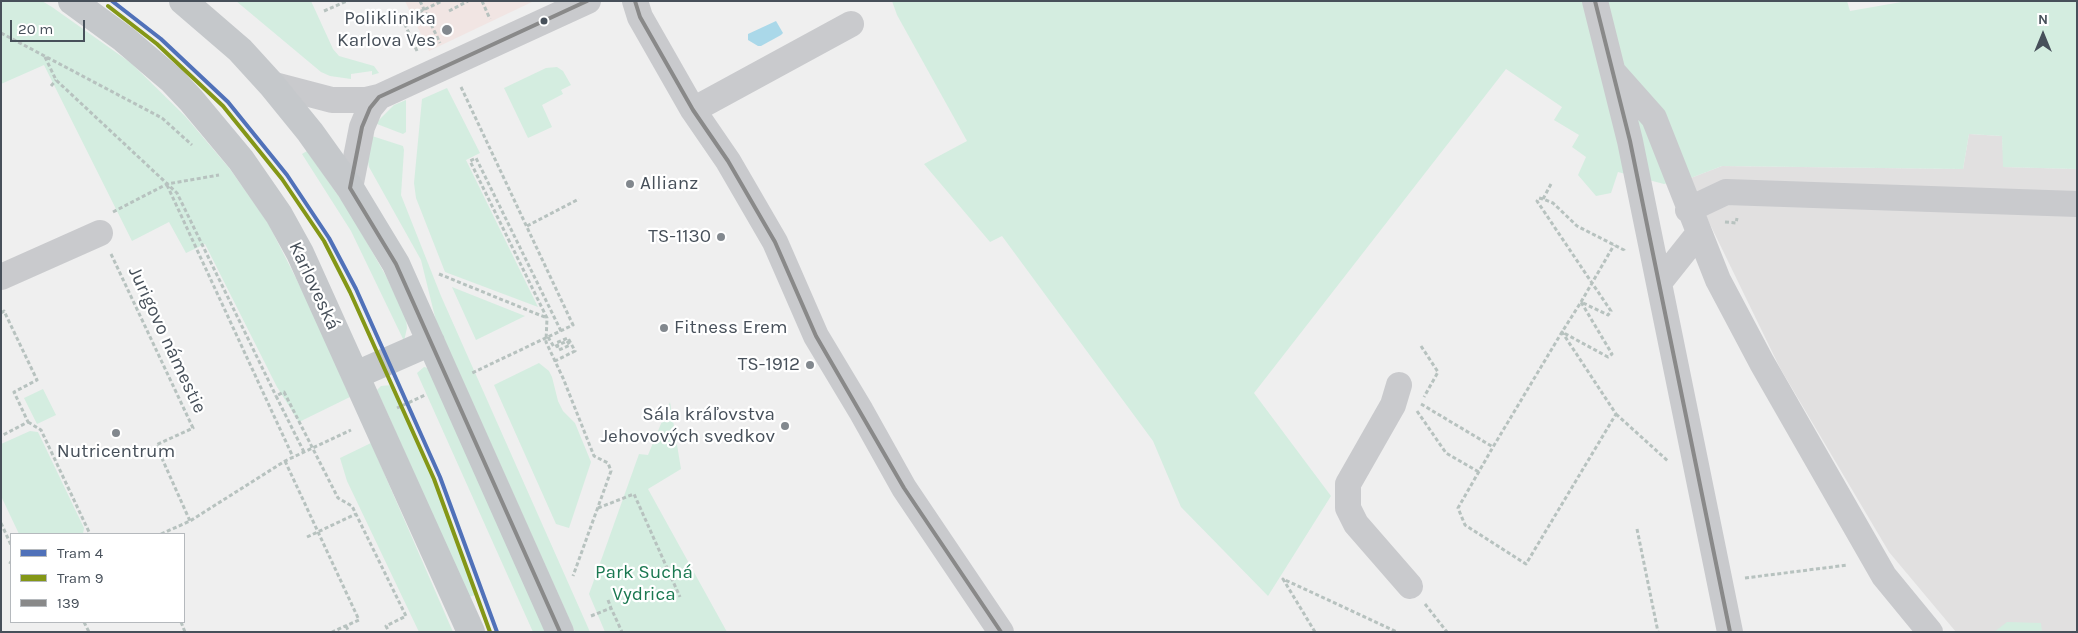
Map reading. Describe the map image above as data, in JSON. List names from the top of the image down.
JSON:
{
  "streets": {
    "main road": ["Karloveská"],
    "path": ["Jurigovo námestie"]
  },
  "parks": ["Park Suchá Vydrica"],
  "places": [
    "Poliklinika Karlova Ves",
    "Allianz",
    "TS-1130",
    "Fitness Erem",
    "TS-1912",
    "Sála kráľovstva Jehovových svedkov",
    "Nutricentrum"
  ],
  "lines": ["tram line 4", "transit line 139", "tram line 9"],
  "legend": ["Tram 4", "Tram 9", "139"],
  "scale_bar": "20 m",
  "north": "top"
}
